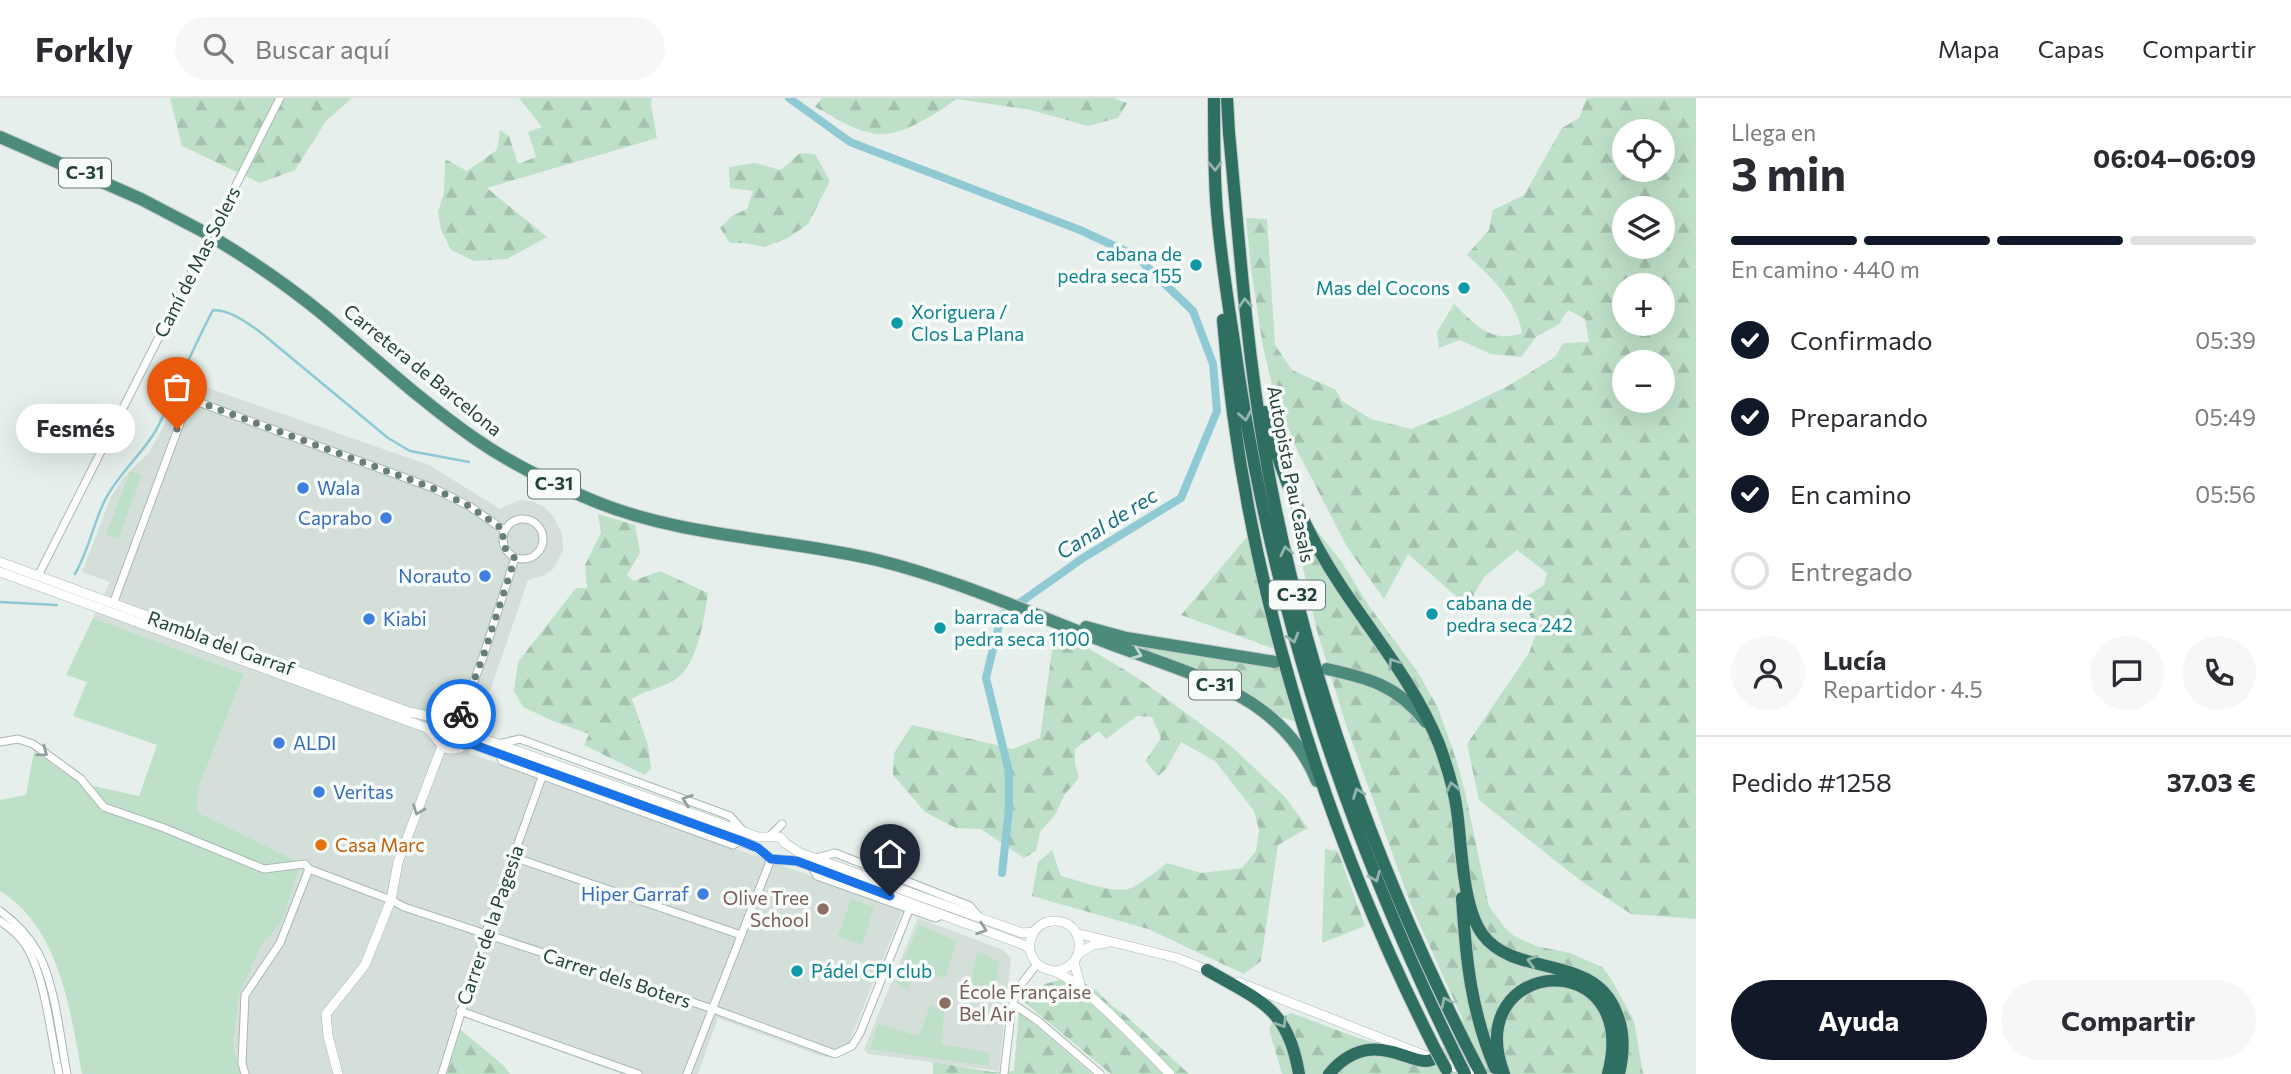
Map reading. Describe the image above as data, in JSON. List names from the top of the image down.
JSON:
{
  "streets": {
    "highway": [
      "C-31",
      "Carretera de Barcelona",
      "Autopista Pau Casals",
      "C-32"
    ],
    "street": [
      "Camí de Mas Solers",
      "Rambla del Garraf",
      "Carrer de la Pagesia",
      "Carrer dels Boters"
    ]
  },
  "crossings": [
    ["C-31", "Carretera de Barcelona"],
    ["Camí de Mas Solers", "Rambla del Garraf"],
    ["Carrer de la Pagesia", "Carrer dels Boters"]
  ],
  "water": ["Canal de rec"],
  "places": [
    "cabana de pedra seca 155",
    "Mas del Cocons",
    "Xoriguera / Clos La Plana",
    "Fesmés",
    "Wala",
    "Caprabo",
    "Norauto",
    "cabana de pedra seca 242",
    "Kiabi",
    "barraca de pedra seca 1100",
    "ALDI",
    "Veritas",
    "Casa Marc",
    "Hiper Garraf",
    "Olive Tree School",
    "Pádel CPI club",
    "École Française Bel Air"
  ],
  "page": {
    "header": "Forkly",
    "search": "Buscar aquí",
    "nav": ["Mapa", "Capas", "Compartir"],
    "heading": ["3 min", "Llega en", "06:04–06:09"],
    "panel": [
      "Lucía",
      "Repartidor · 4.5",
      "Pedido #1258",
      "37.03 €"
    ],
    "map_buttons": ["+", "−"],
    "bar": "En camino · 440 m",
    "list": [
      ["Confirmado", "05:39"],
      ["Preparando", "05:49"],
      ["En camino", "05:56"],
      "Entregado"
    ],
    "bubble": "Fesmés",
    "buttons": ["Ayuda", "Compartir"]
  }
}
